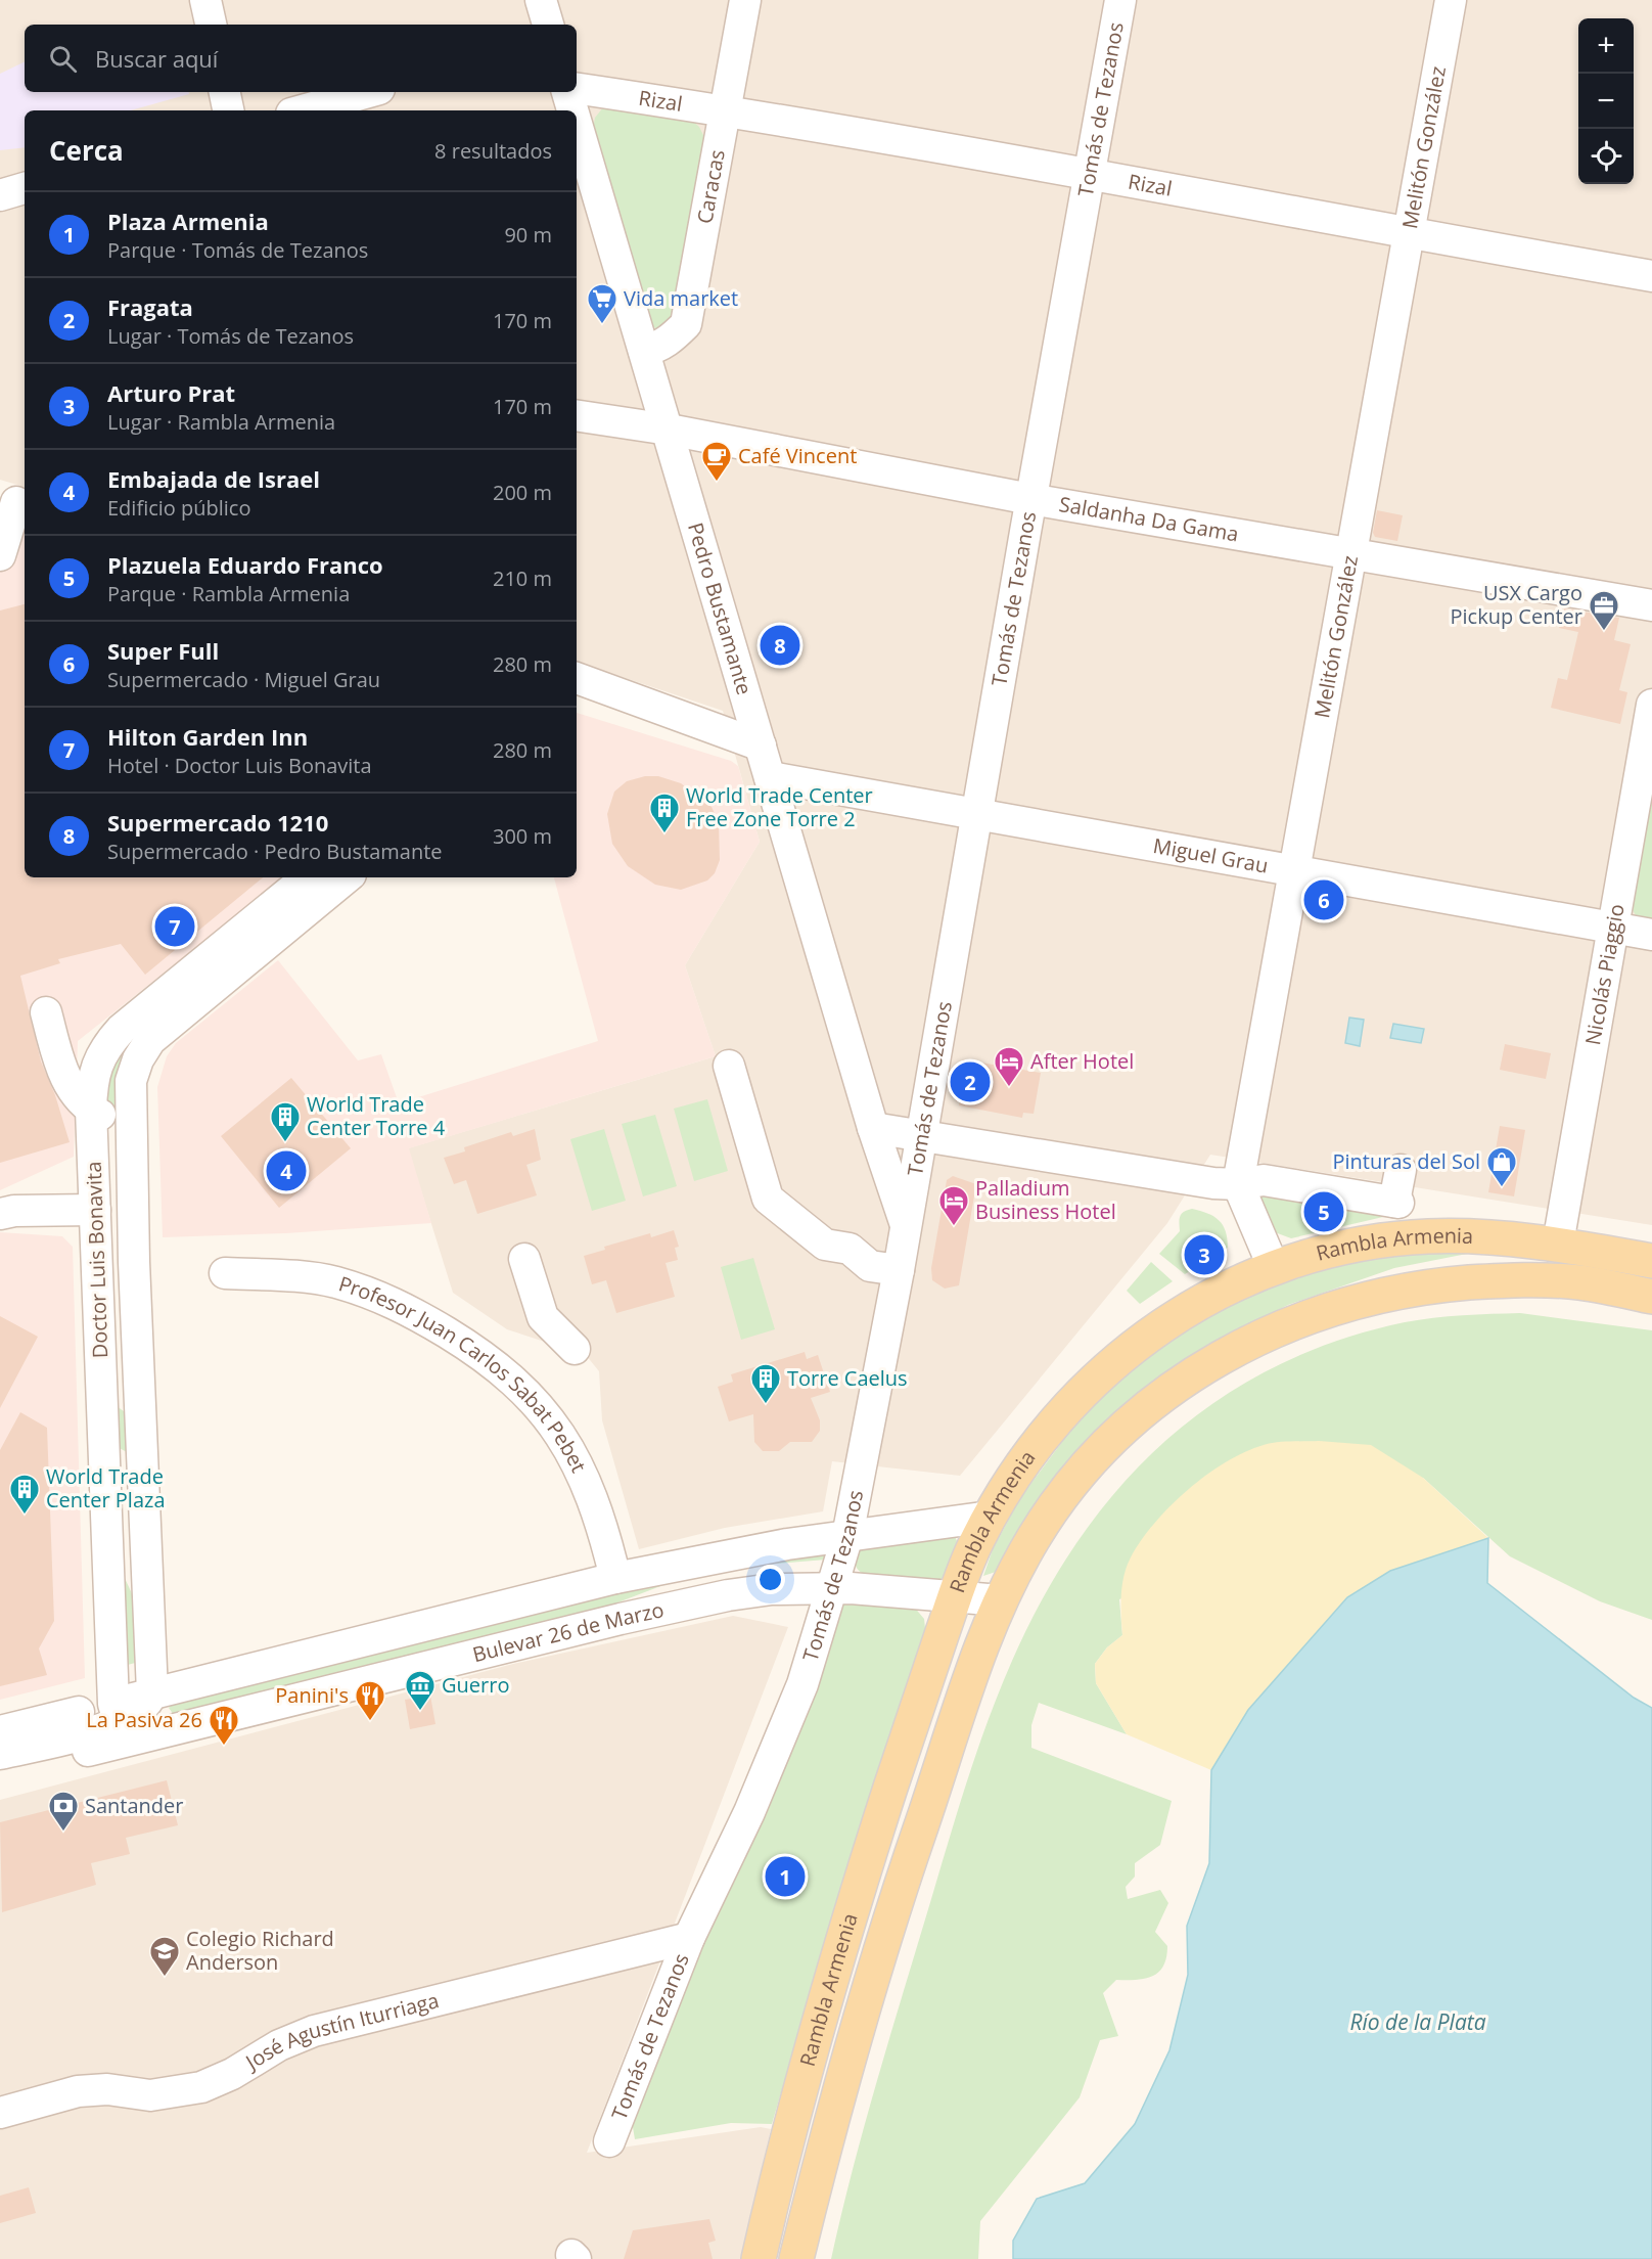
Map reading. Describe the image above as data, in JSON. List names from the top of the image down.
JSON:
{
  "streets": {
    "main road": ["Rambla Armenia"],
    "street": [
      "Rizal",
      "Tomás de Tezanos",
      "Melitón González",
      "Caracas",
      "Saldanha Da Gama",
      "Pedro Bustamante",
      "Miguel Grau",
      "Nicolás Piaggio",
      "Doctor Luis Bonavita",
      "Profesor Juan Carlos Sabat Pebet",
      "Bulevar 26 de Marzo",
      "José Agustín Iturriaga"
    ]
  },
  "crossings": [
    ["Rizal", "Tomás de Tezanos"],
    ["Rizal", "Melitón González"],
    ["Rizal", "Caracas"],
    ["Tomás de Tezanos", "Saldanha Da Gama"],
    ["Tomás de Tezanos", "Pedro Bustamante"],
    ["Tomás de Tezanos", "Miguel Grau"],
    ["Tomás de Tezanos", "Bulevar 26 de Marzo"],
    ["Tomás de Tezanos", "José Agustín Iturriaga"],
    ["Melitón González", "Saldanha Da Gama"],
    ["Melitón González", "Miguel Grau"],
    ["Caracas", "Pedro Bustamante"],
    ["Saldanha Da Gama", "Pedro Bustamante"],
    ["Pedro Bustamante", "Miguel Grau"],
    ["Miguel Grau", "Nicolás Piaggio"],
    ["Nicolás Piaggio", "Rambla Armenia"],
    ["Rambla Armenia", "Bulevar 26 de Marzo"],
    ["Doctor Luis Bonavita", "Bulevar 26 de Marzo"],
    ["Profesor Juan Carlos Sabat Pebet", "Bulevar 26 de Marzo"]
  ],
  "water": ["Río de la Plata"],
  "places": {
    "supermarket": ["Vida market"],
    "cafe": ["Café Vincent"],
    "office": ["USX Cargo Pickup Center"],
    "building": [
      "World Trade Center Free Zone Torre 2",
      "World Trade Center Torre 4",
      "Torre Caelus",
      "World Trade Center Plaza"
    ],
    "hotel": ["After Hotel", "Palladium Business Hotel"],
    "shop": ["Pinturas del Sol"],
    "museum": ["Guerro"],
    "restaurant": ["Panini's", "La Pasiva 26"],
    "bank": ["Santander"],
    "school or university": ["Colegio Richard Anderson"]
  },
  "page": {
    "map_buttons": ["+", "−"],
    "search": "Buscar aquí",
    "heading": ["Cerca", "8 resultados"],
    "list": [
      {
        "mark": "1",
        "name": "Plaza Armenia",
        "note": "Parque · Tomás de Tezanos",
        "value": "90 m"
      },
      {
        "mark": "2",
        "name": "Fragata",
        "note": "Lugar · Tomás de Tezanos",
        "value": "170 m"
      },
      {
        "mark": "3",
        "name": "Arturo Prat",
        "note": "Lugar · Rambla Armenia",
        "value": "170 m"
      },
      {
        "mark": "4",
        "name": "Embajada de Israel",
        "note": "Edificio público",
        "value": "200 m"
      },
      {
        "mark": "5",
        "name": "Plazuela Eduardo Franco",
        "note": "Parque · Rambla Armenia",
        "value": "210 m"
      },
      {
        "mark": "6",
        "name": "Super Full",
        "note": "Supermercado · Miguel Grau",
        "value": "280 m"
      },
      {
        "mark": "7",
        "name": "Hilton Garden Inn",
        "note": "Hotel · Doctor Luis Bonavita",
        "value": "280 m"
      },
      {
        "mark": "8",
        "name": "Supermercado 1210",
        "note": "Supermercado · Pedro Bustamante",
        "value": "300 m"
      }
    ],
    "pins": [
      "8",
      "6",
      "7",
      "2",
      "4",
      "5",
      "3",
      "1"
    ]
  }
}
